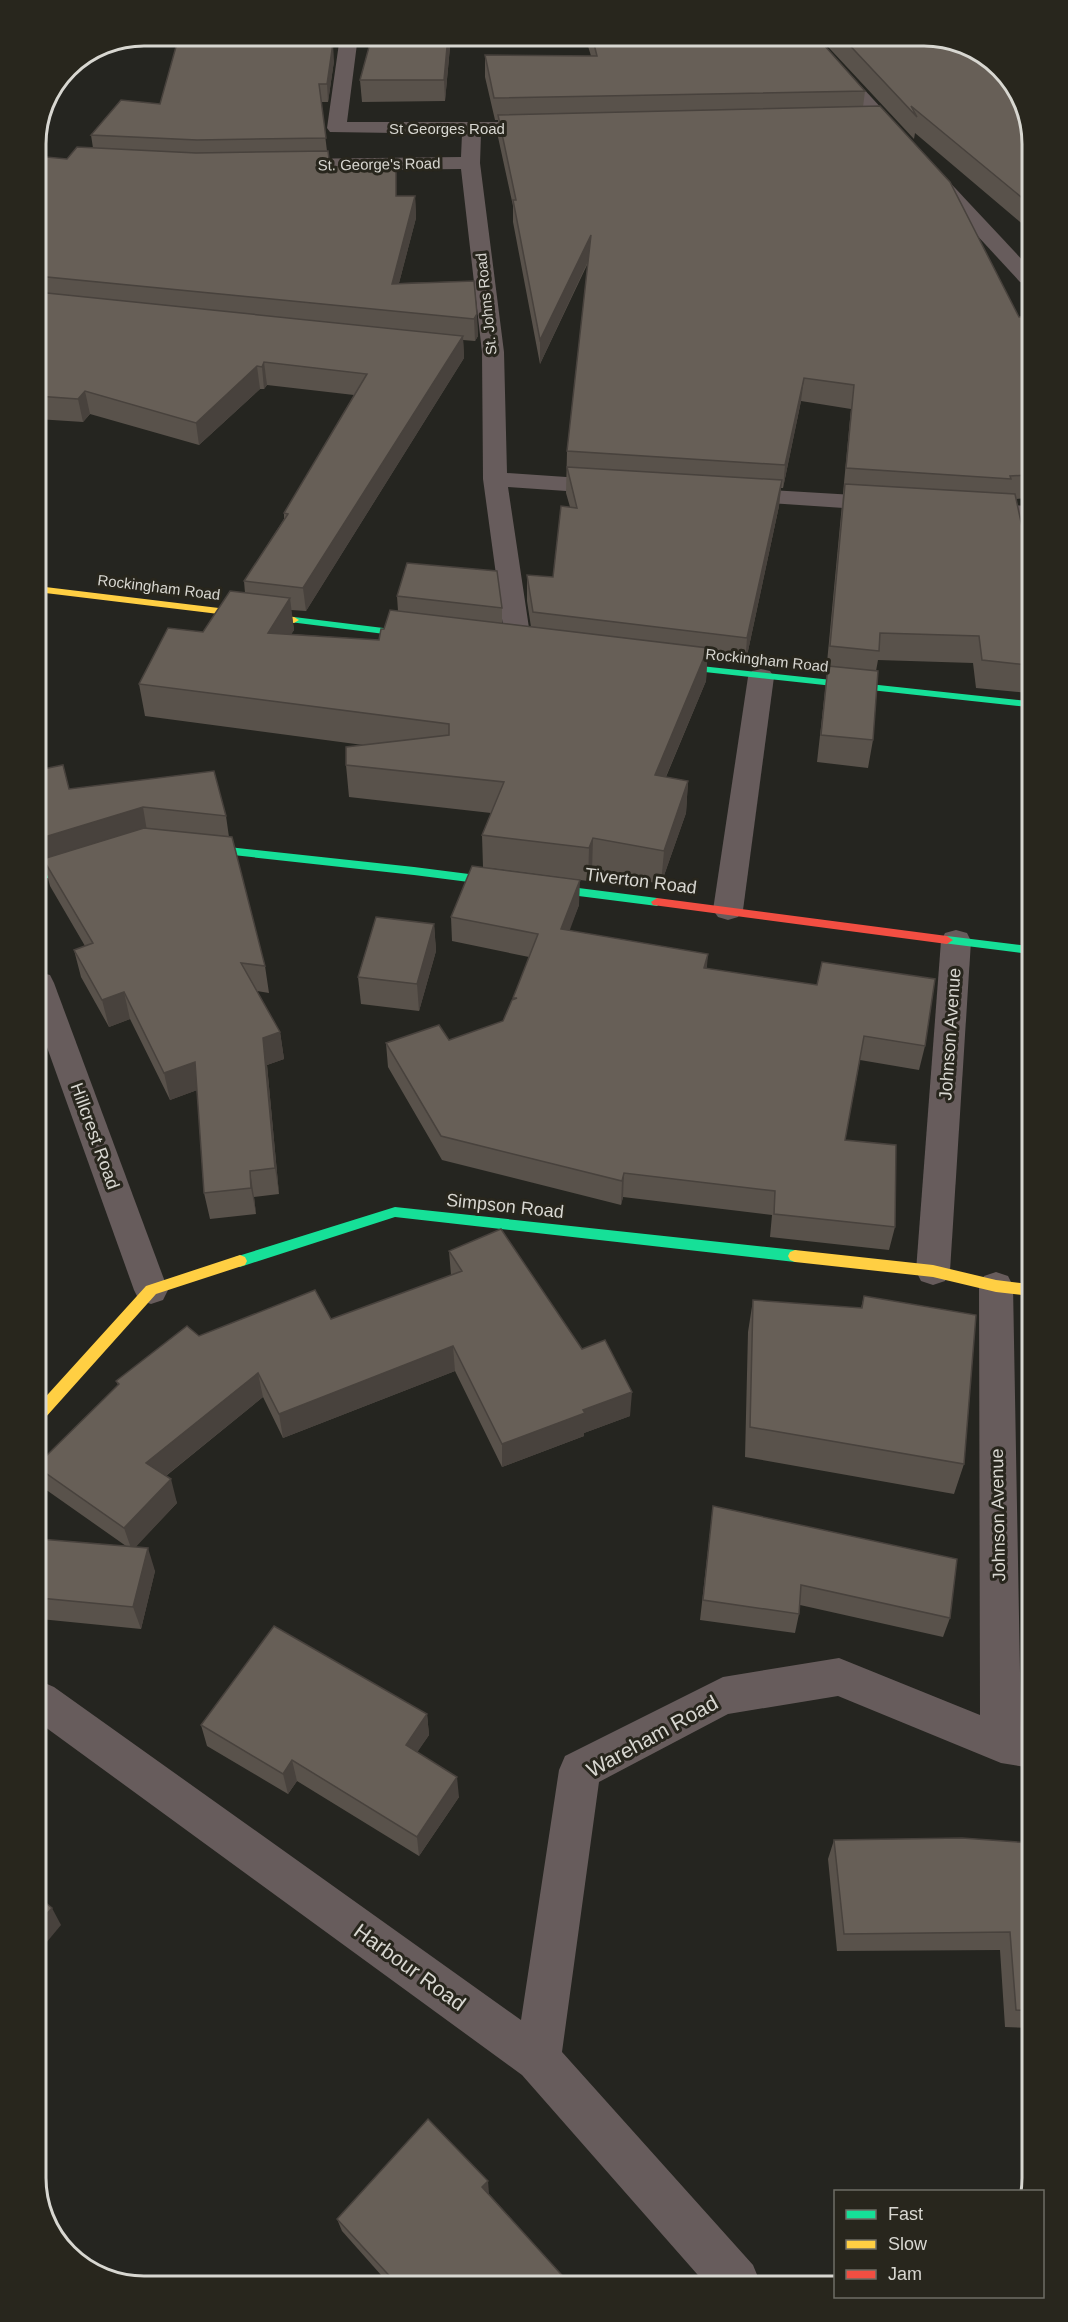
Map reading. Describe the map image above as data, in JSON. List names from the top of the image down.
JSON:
{
  "streets": {
    "street": [
      "St Georges Road",
      "St. George's Road",
      "St. Johns Road",
      "Rockingham Road",
      "Tiverton Road",
      "Johnson Avenue",
      "Hillcrest Road",
      "Simpson Road",
      "Wareham Road",
      "Harbour Road"
    ]
  },
  "crossings": [
    ["St Georges Road", "St. Johns Road"],
    ["St. George's Road", "St. Johns Road"],
    ["Tiverton Road", "Johnson Avenue"],
    ["Johnson Avenue", "Simpson Road"],
    ["Johnson Avenue", "Wareham Road"],
    ["Hillcrest Road", "Simpson Road"],
    ["Wareham Road", "Harbour Road"]
  ],
  "legend": ["Fast", "Slow", "Jam"]
}
